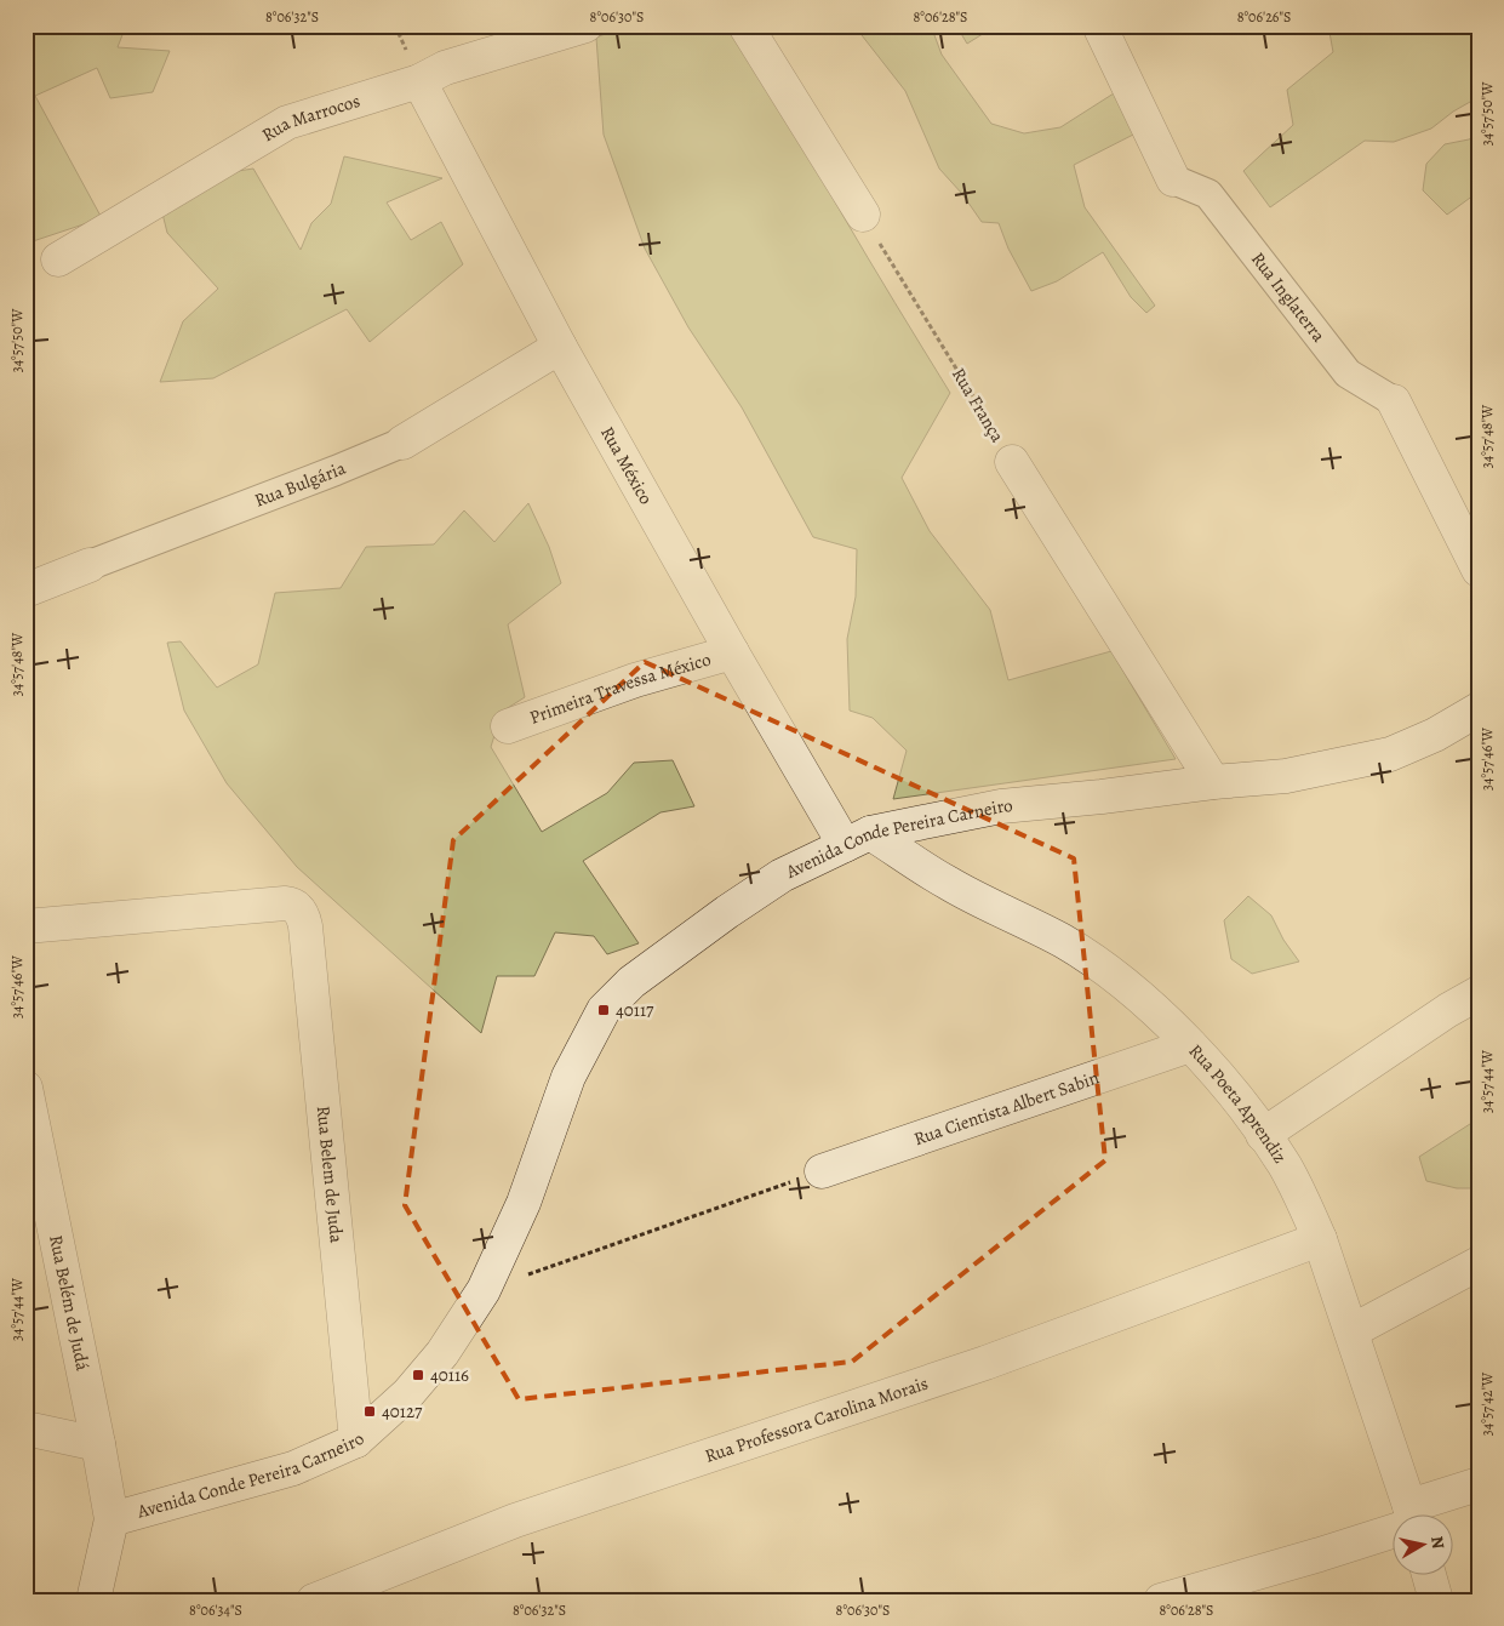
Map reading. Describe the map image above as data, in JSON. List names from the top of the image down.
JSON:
{
  "streets": {
    "street": [
      "Rua Marrocos",
      "Rua Inglaterra",
      "Rua França",
      "Rua México",
      "Rua Bulgária",
      "Primeira Travessa México",
      "Avenida Conde Pereira Carneiro",
      "Rua Poeta Aprendiz",
      "Rua Cientista Albert Sabin",
      "Rua Belem de Juda",
      "Rua Belém de Judá",
      "Rua Professora Carolina Morais"
    ]
  },
  "crossings": [
    ["Rua Marrocos", "Rua México"],
    ["Rua França", "Avenida Conde Pereira Carneiro"],
    ["Rua México", "Rua Bulgária"],
    ["Rua México", "Primeira Travessa México"],
    ["Rua México", "Avenida Conde Pereira Carneiro"],
    ["Rua México", "Rua Poeta Aprendiz"],
    ["Avenida Conde Pereira Carneiro", "Rua Poeta Aprendiz"],
    ["Avenida Conde Pereira Carneiro", "Rua Belem de Juda"],
    ["Avenida Conde Pereira Carneiro", "Rua Belém de Judá"],
    ["Rua Poeta Aprendiz", "Rua Cientista Albert Sabin"],
    ["Rua Poeta Aprendiz", "Rua Professora Carolina Morais"]
  ],
  "places": {
    "transit": ["40117", "40116", "40127"]
  },
  "north": "right",
  "coordinates": [
    "8°06'32\"S",
    "8°06'30\"S",
    "8°06'28\"S",
    "8°06'26\"S",
    "34°57'50\"W",
    "34°57'48\"W",
    "34°57'46\"W",
    "34°57'44\"W",
    "34°57'42\"W",
    "8°06'34\"S"
  ]
}
